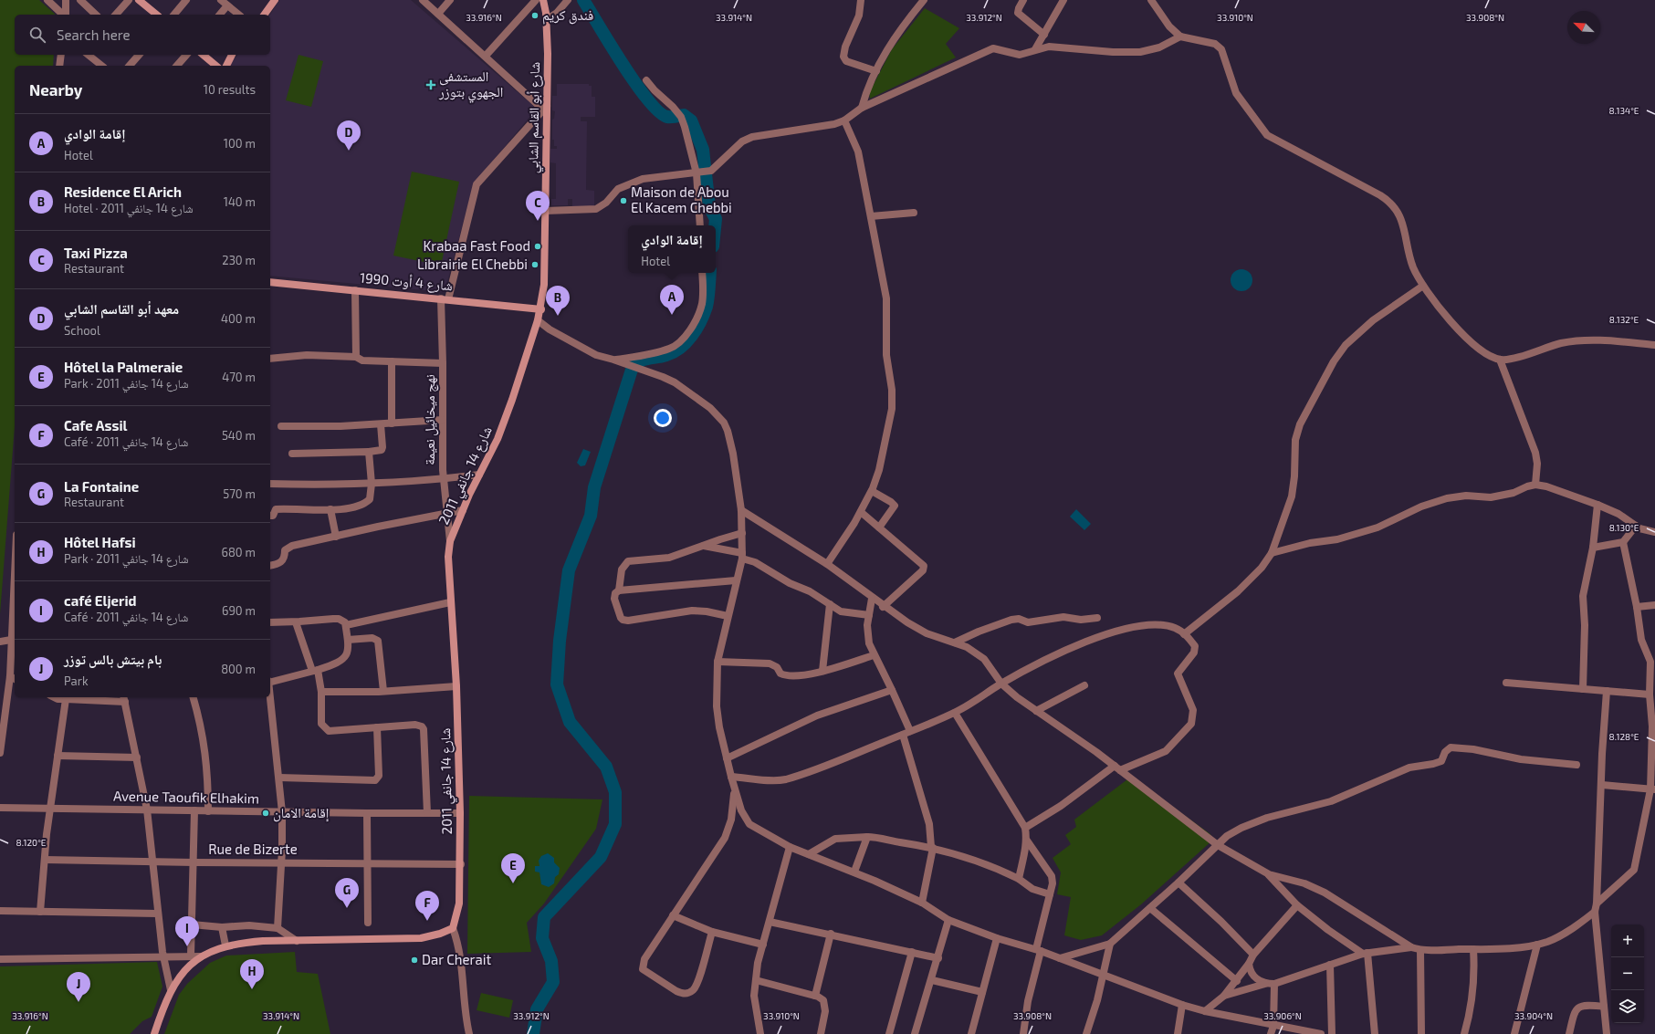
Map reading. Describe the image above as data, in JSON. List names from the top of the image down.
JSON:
{
  "streets": {
    "main road": ["شارع أبو القاسم الشابي", "شارع 4 أوت 1990", "شارع 14 جانفي 2011"],
    "street": ["نهج ميخائيل نعيمة", "Avenue Taoufik Elhakim", "Rue de Bizerte"]
  },
  "crossings": [
    ["شارع أبو القاسم الشابي", "شارع 4 أوت 1990"],
    ["شارع أبو القاسم الشابي", "نهج ميخائيل نعيمة"],
    ["شارع أبو القاسم الشابي", "شارع 14 جانفي 2011"],
    ["شارع 4 أوت 1990", "نهج ميخائيل نعيمة"],
    ["شارع 4 أوت 1990", "شارع 14 جانفي 2011"],
    ["نهج ميخائيل نعيمة", "شارع 14 جانفي 2011"],
    ["شارع 14 جانفي 2011", "Avenue Taoufik Elhakim"],
    ["شارع 14 جانفي 2011", "Rue de Bizerte"]
  ],
  "places": {
    "other": [
      "فندق كريم",
      "Maison de Abou El Kacem Chebbi",
      "Krabaa Fast Food",
      "Librairie El Chebbi",
      "إقامة الامان",
      "Dar Cherait"
    ],
    "health": ["المستشفى الجهوي بتوزر"]
  },
  "north": "top left",
  "page": {
    "search": "Search here",
    "heading": ["Nearby", "10 results"],
    "list": [
      {
        "mark": "A",
        "name": "إقامة الوادي",
        "note": "Hotel",
        "value": "100 m"
      },
      {
        "mark": "B",
        "name": "Residence El Arich",
        "note": "Hotel · شارع 14 جانفي 2011",
        "value": "140 m"
      },
      {
        "mark": "C",
        "name": "Taxi Pizza",
        "note": "Restaurant",
        "value": "230 m"
      },
      {
        "mark": "D",
        "name": "معهد أبو القاسم الشابي",
        "note": "School",
        "value": "400 m"
      },
      {
        "mark": "E",
        "name": "Hôtel la Palmeraie",
        "note": "Park · شارع 14 جانفي 2011",
        "value": "470 m"
      },
      {
        "mark": "F",
        "name": "Cafe Assil",
        "note": "Café · شارع 14 جانفي 2011",
        "value": "540 m"
      },
      {
        "mark": "G",
        "name": "La Fontaine",
        "note": "Restaurant",
        "value": "570 m"
      },
      {
        "mark": "H",
        "name": "Hôtel Hafsi",
        "note": "Park · شارع 14 جانفي 2011",
        "value": "680 m"
      },
      {
        "mark": "I",
        "name": "café Eljerid",
        "note": "Café · شارع 14 جانفي 2011",
        "value": "690 m"
      },
      {
        "mark": "J",
        "name": "بام بيتش بالس توزر",
        "note": "Park",
        "value": "800 m"
      }
    ],
    "pins": [
      "D",
      "C",
      "A",
      "B",
      "E",
      "G",
      "F",
      "I",
      "H",
      "J"
    ],
    "popup": ["إقامة الوادي", "Hotel"],
    "map_buttons": ["+", "−"]
  },
  "coordinates": [
    "33.914°N",
    "33.912°N",
    "33.908°N",
    "33.916°N",
    "33.910°N",
    "8.134°E",
    "8.132°E",
    "8.130°E",
    "8.128°E",
    "8.120°E",
    "33.906°N",
    "33.904°N"
  ]
}
